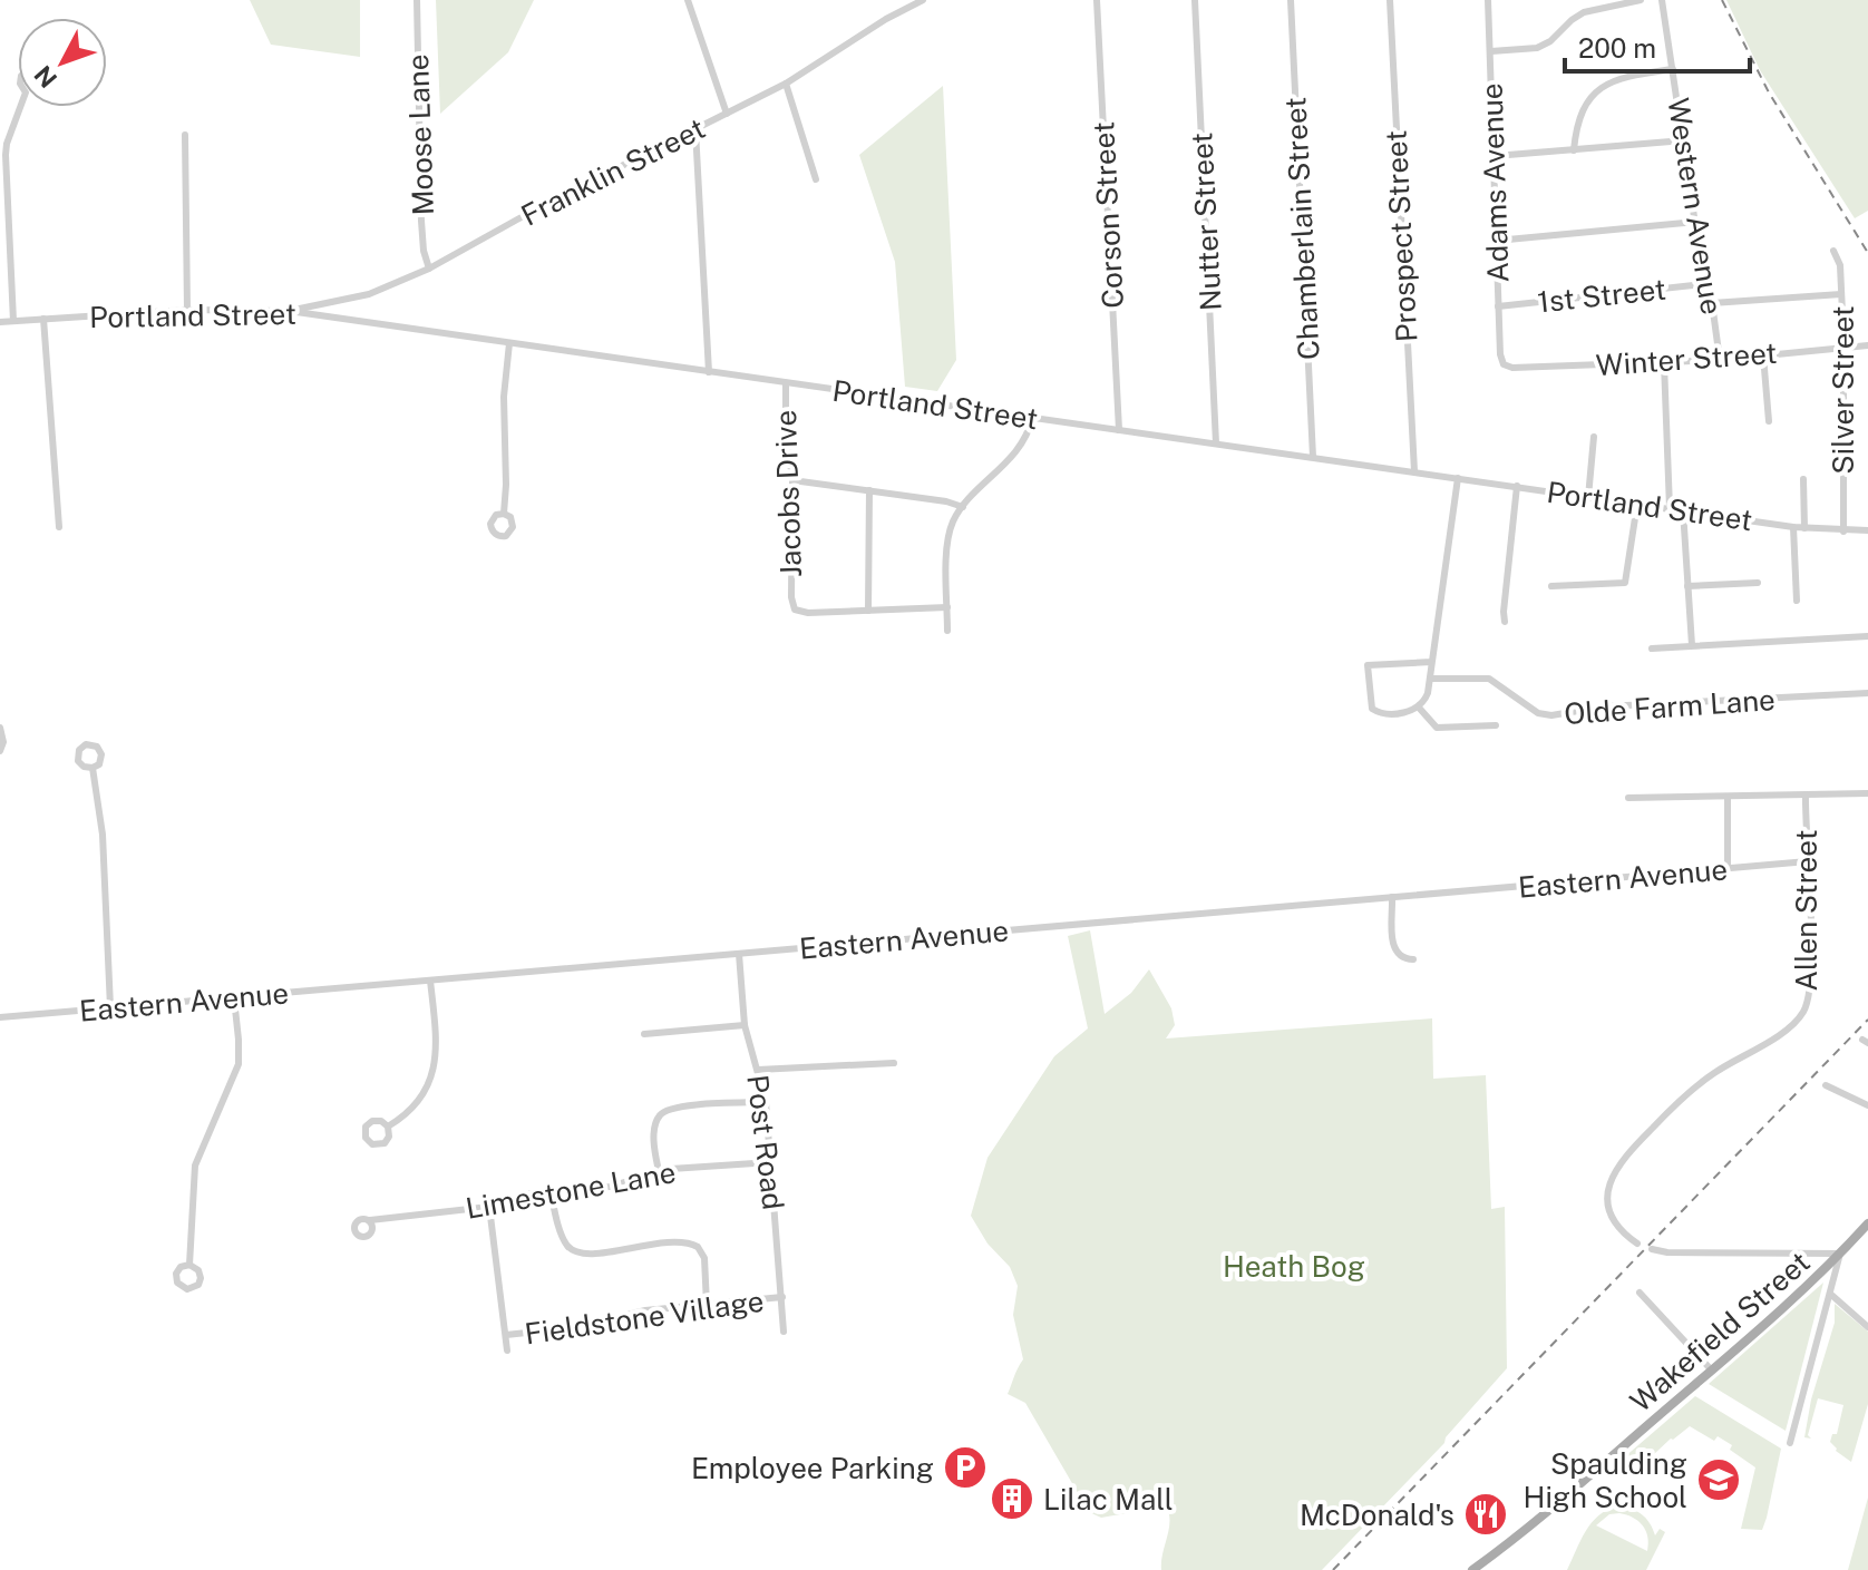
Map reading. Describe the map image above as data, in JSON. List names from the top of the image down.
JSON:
{
  "streets": {
    "main road": ["Wakefield Street"],
    "street": [
      "Moose Lane",
      "Franklin Street",
      "Adams Avenue",
      "Western Avenue",
      "Corson Street",
      "Nutter Street",
      "Chamberlain Street",
      "Prospect Street",
      "1st Street",
      "Portland Street",
      "Winter Street",
      "Silver Street",
      "Jacobs Drive",
      "Olde Farm Lane",
      "Eastern Avenue",
      "Allen Street",
      "Post Road",
      "Limestone Lane",
      "Fieldstone Village"
    ]
  },
  "crossings": [
    ["Moose Lane", "Franklin Street"],
    ["Franklin Street", "Portland Street"],
    ["Adams Avenue", "1st Street"],
    ["Adams Avenue", "Winter Street"],
    ["Western Avenue", "1st Street"],
    ["Western Avenue", "Winter Street"],
    ["Corson Street", "Portland Street"],
    ["Nutter Street", "Portland Street"],
    ["Chamberlain Street", "Portland Street"],
    ["Prospect Street", "Portland Street"],
    ["Portland Street", "Silver Street"],
    ["Portland Street", "Jacobs Drive"],
    ["Winter Street", "Silver Street"],
    ["Eastern Avenue", "Allen Street"],
    ["Eastern Avenue", "Post Road"],
    ["Post Road", "Limestone Lane"],
    ["Post Road", "Fieldstone Village"]
  ],
  "parks": ["Heath Bog"],
  "places": {
    "parking": ["Employee Parking"],
    "school or university": ["Spaulding High School"],
    "building": ["Lilac Mall"],
    "restaurant": ["McDonald's"]
  },
  "scale_bar": "200 m",
  "north": "bottom left"
}
